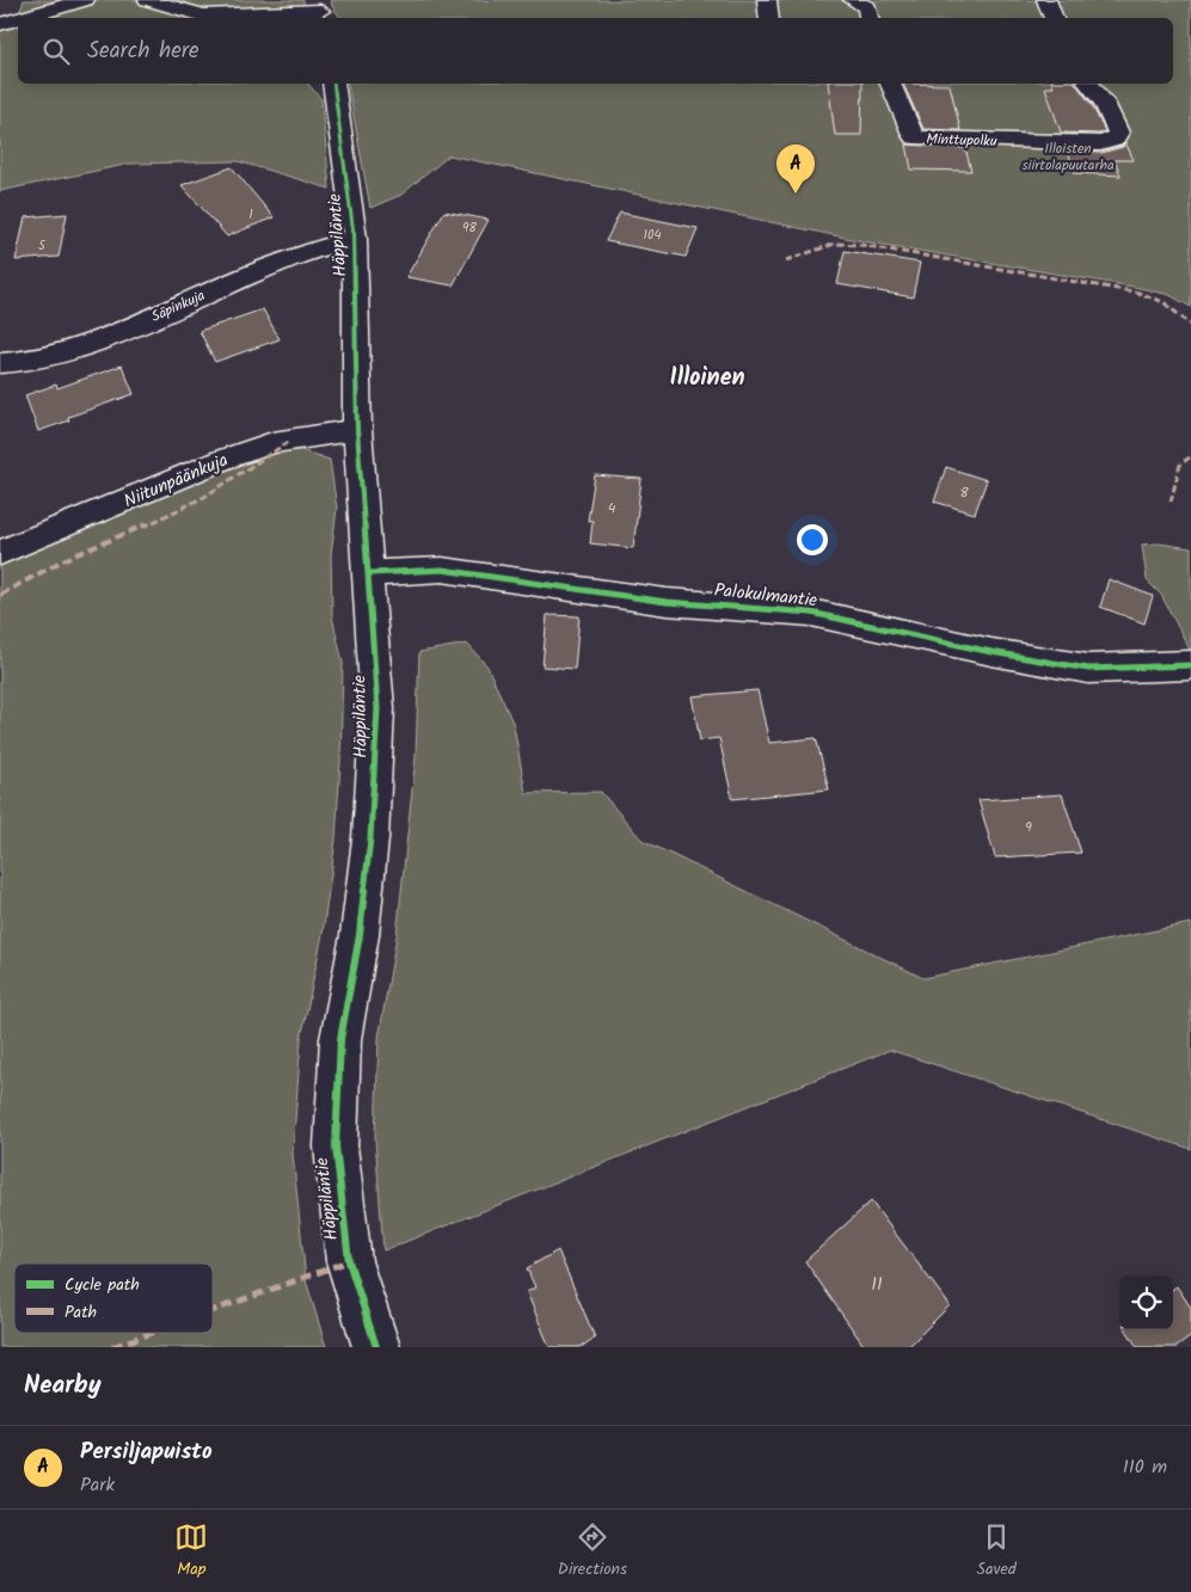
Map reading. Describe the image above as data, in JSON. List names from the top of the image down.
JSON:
{
  "streets": {
    "street": [
      "Minttupolku",
      "Häppiläntie",
      "Säpinkuja",
      "Niitunpäänkuja",
      "Palokulmantie"
    ]
  },
  "crossings": [
    ["Häppiläntie", "Säpinkuja"],
    ["Häppiläntie", "Niitunpäänkuja"],
    ["Häppiläntie", "Palokulmantie"]
  ],
  "districts": ["Illoinen"],
  "parks": ["Illoisten siirtolapuutarha"],
  "house_numbers": [
    "1",
    "98",
    "104",
    "5",
    "8",
    "4",
    "9",
    "11"
  ],
  "legend": ["Cycle path", "Path"],
  "page": {
    "search": "Search here",
    "pins": "A",
    "heading": "Nearby",
    "list": [
      {
        "mark": "A",
        "name": "Persiljapuisto",
        "note": "Park",
        "value": "110 m"
      }
    ],
    "nav": ["Map", "Directions", "Saved"]
  }
}
